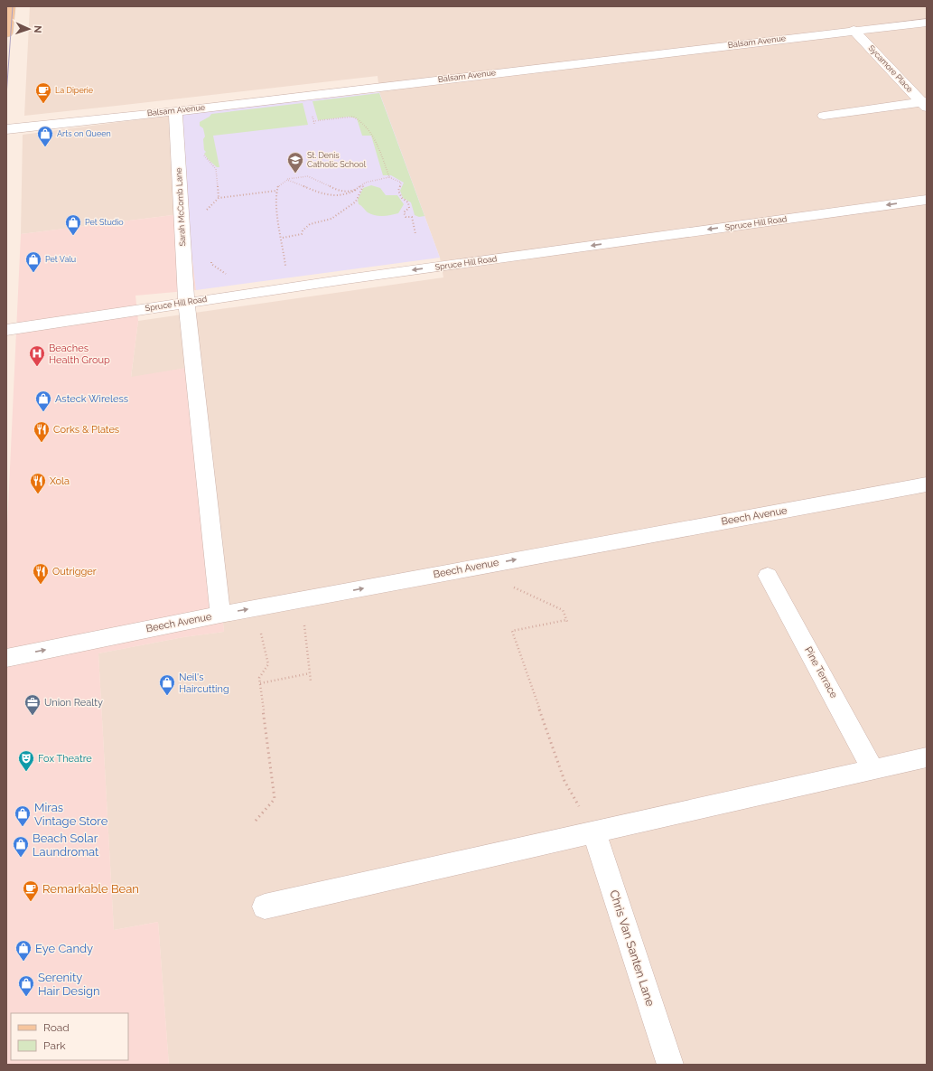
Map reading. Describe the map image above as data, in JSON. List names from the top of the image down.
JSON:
{
  "streets": {
    "street": [
      "Balsam Avenue",
      "Sycamore Place",
      "Sarah McComb Lane",
      "Spruce Hill Road",
      "Beech Avenue",
      "Pine Terrace",
      "Chris Van Santen Lane"
    ]
  },
  "crossings": [
    ["Balsam Avenue", "Sycamore Place"],
    ["Balsam Avenue", "Sarah McComb Lane"],
    ["Sarah McComb Lane", "Spruce Hill Road"],
    ["Sarah McComb Lane", "Beech Avenue"]
  ],
  "one_way": ["Spruce Hill Road", "Beech Avenue"],
  "places": {
    "cafe": ["La Diperie", "Remarkable Bean"],
    "shop": [
      "Arts on Queen",
      "Pet Studio",
      "Pet Valu",
      "Asteck Wireless",
      "Neil's Haircutting",
      "Miras Vintage Store",
      "Beach Solar Laundromat",
      "Eye Candy",
      "Serenity Hair Design"
    ],
    "school or university": ["St. Denis Catholic School"],
    "hospital": ["Beaches Health Group"],
    "restaurant": ["Corks & Plates", "Xola", "Outrigger"],
    "office": ["Union Realty"],
    "theatre": ["Fox Theatre"]
  },
  "legend": ["Road", "Park"],
  "north": "right"
}
